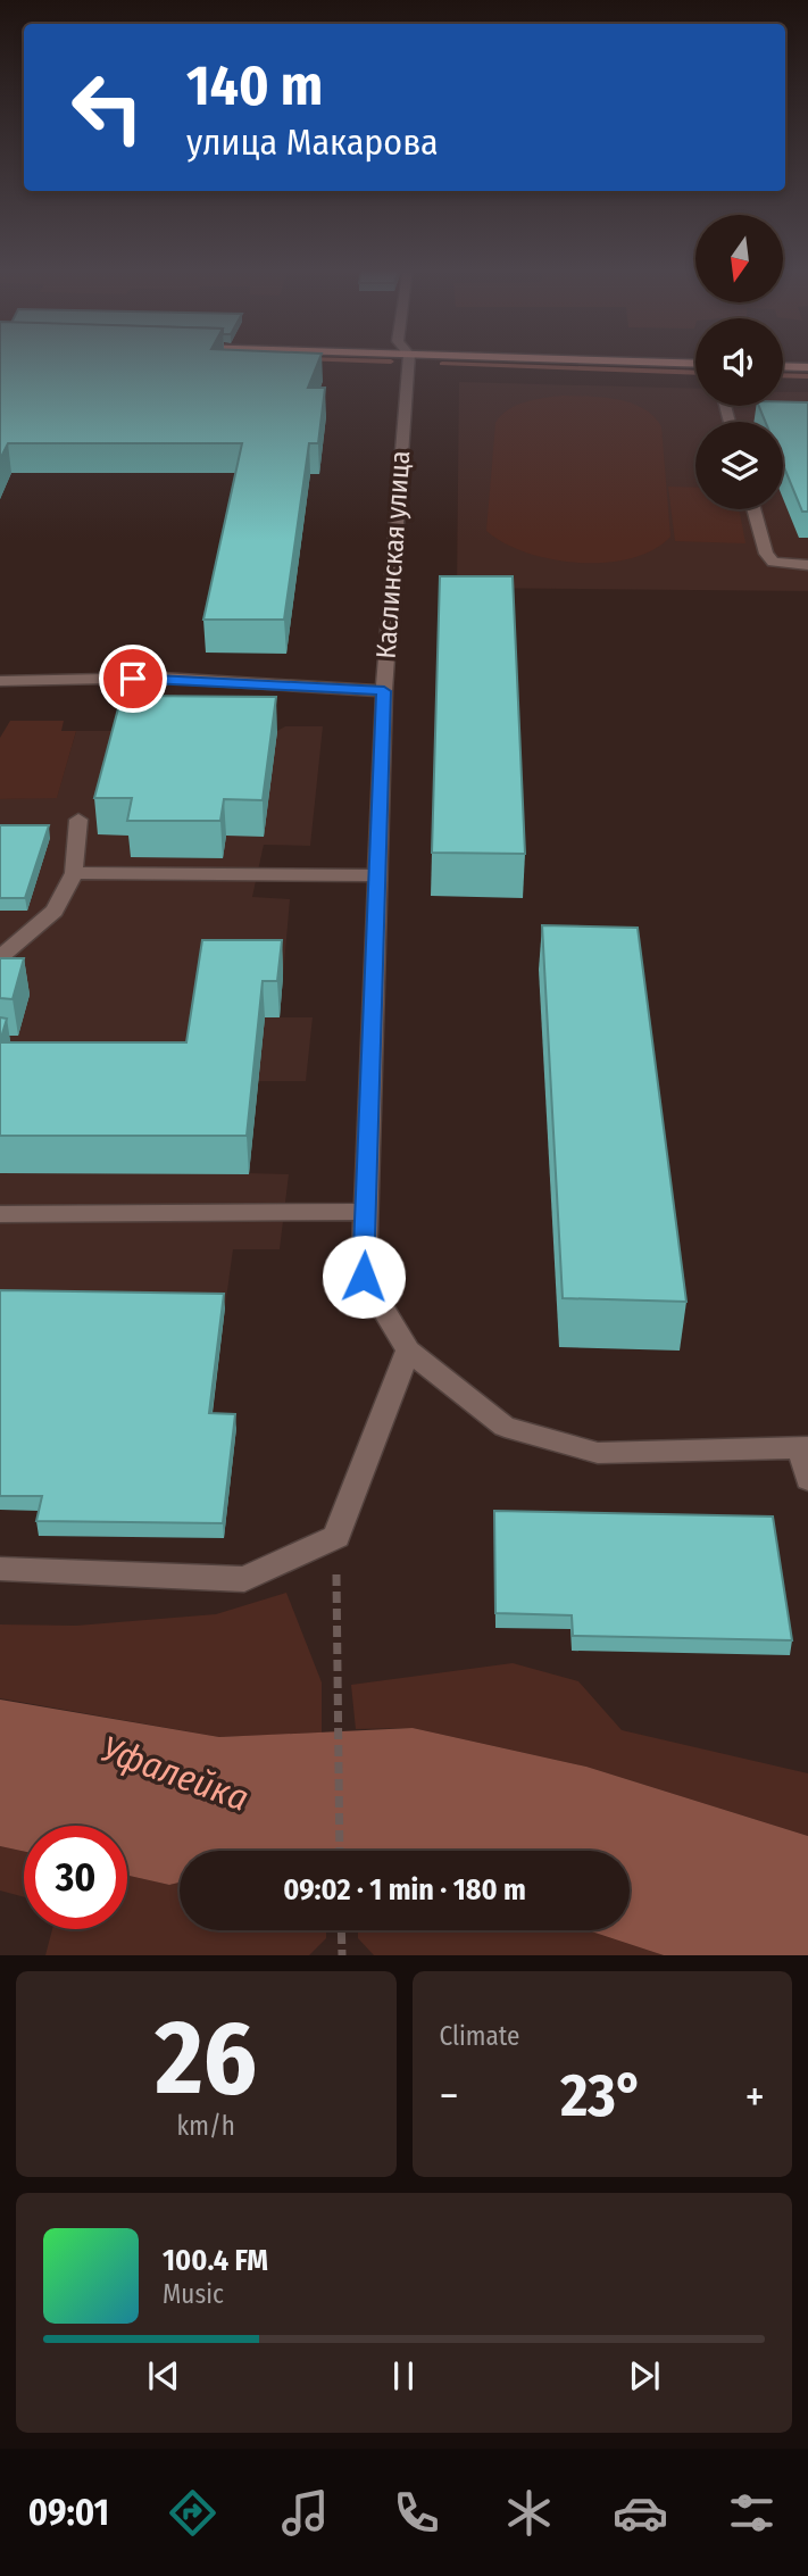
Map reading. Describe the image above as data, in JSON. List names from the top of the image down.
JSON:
{
  "streets": {
    "street": ["Каслинская улица"]
  },
  "water": ["Уфалейка"],
  "north": "bottom",
  "page": {
    "turn": ["140 m", "улица Макарова"],
    "limit": "30",
    "trip": "09:02 · 1 min · 180 m",
    "tile": [
      ["26", "km/h"],
      "Climate"
    ],
    "heat": ["−", "23°", "+"],
    "song": ["100.4 FM", "Music"],
    "tabs": "09:01"
  }
}
